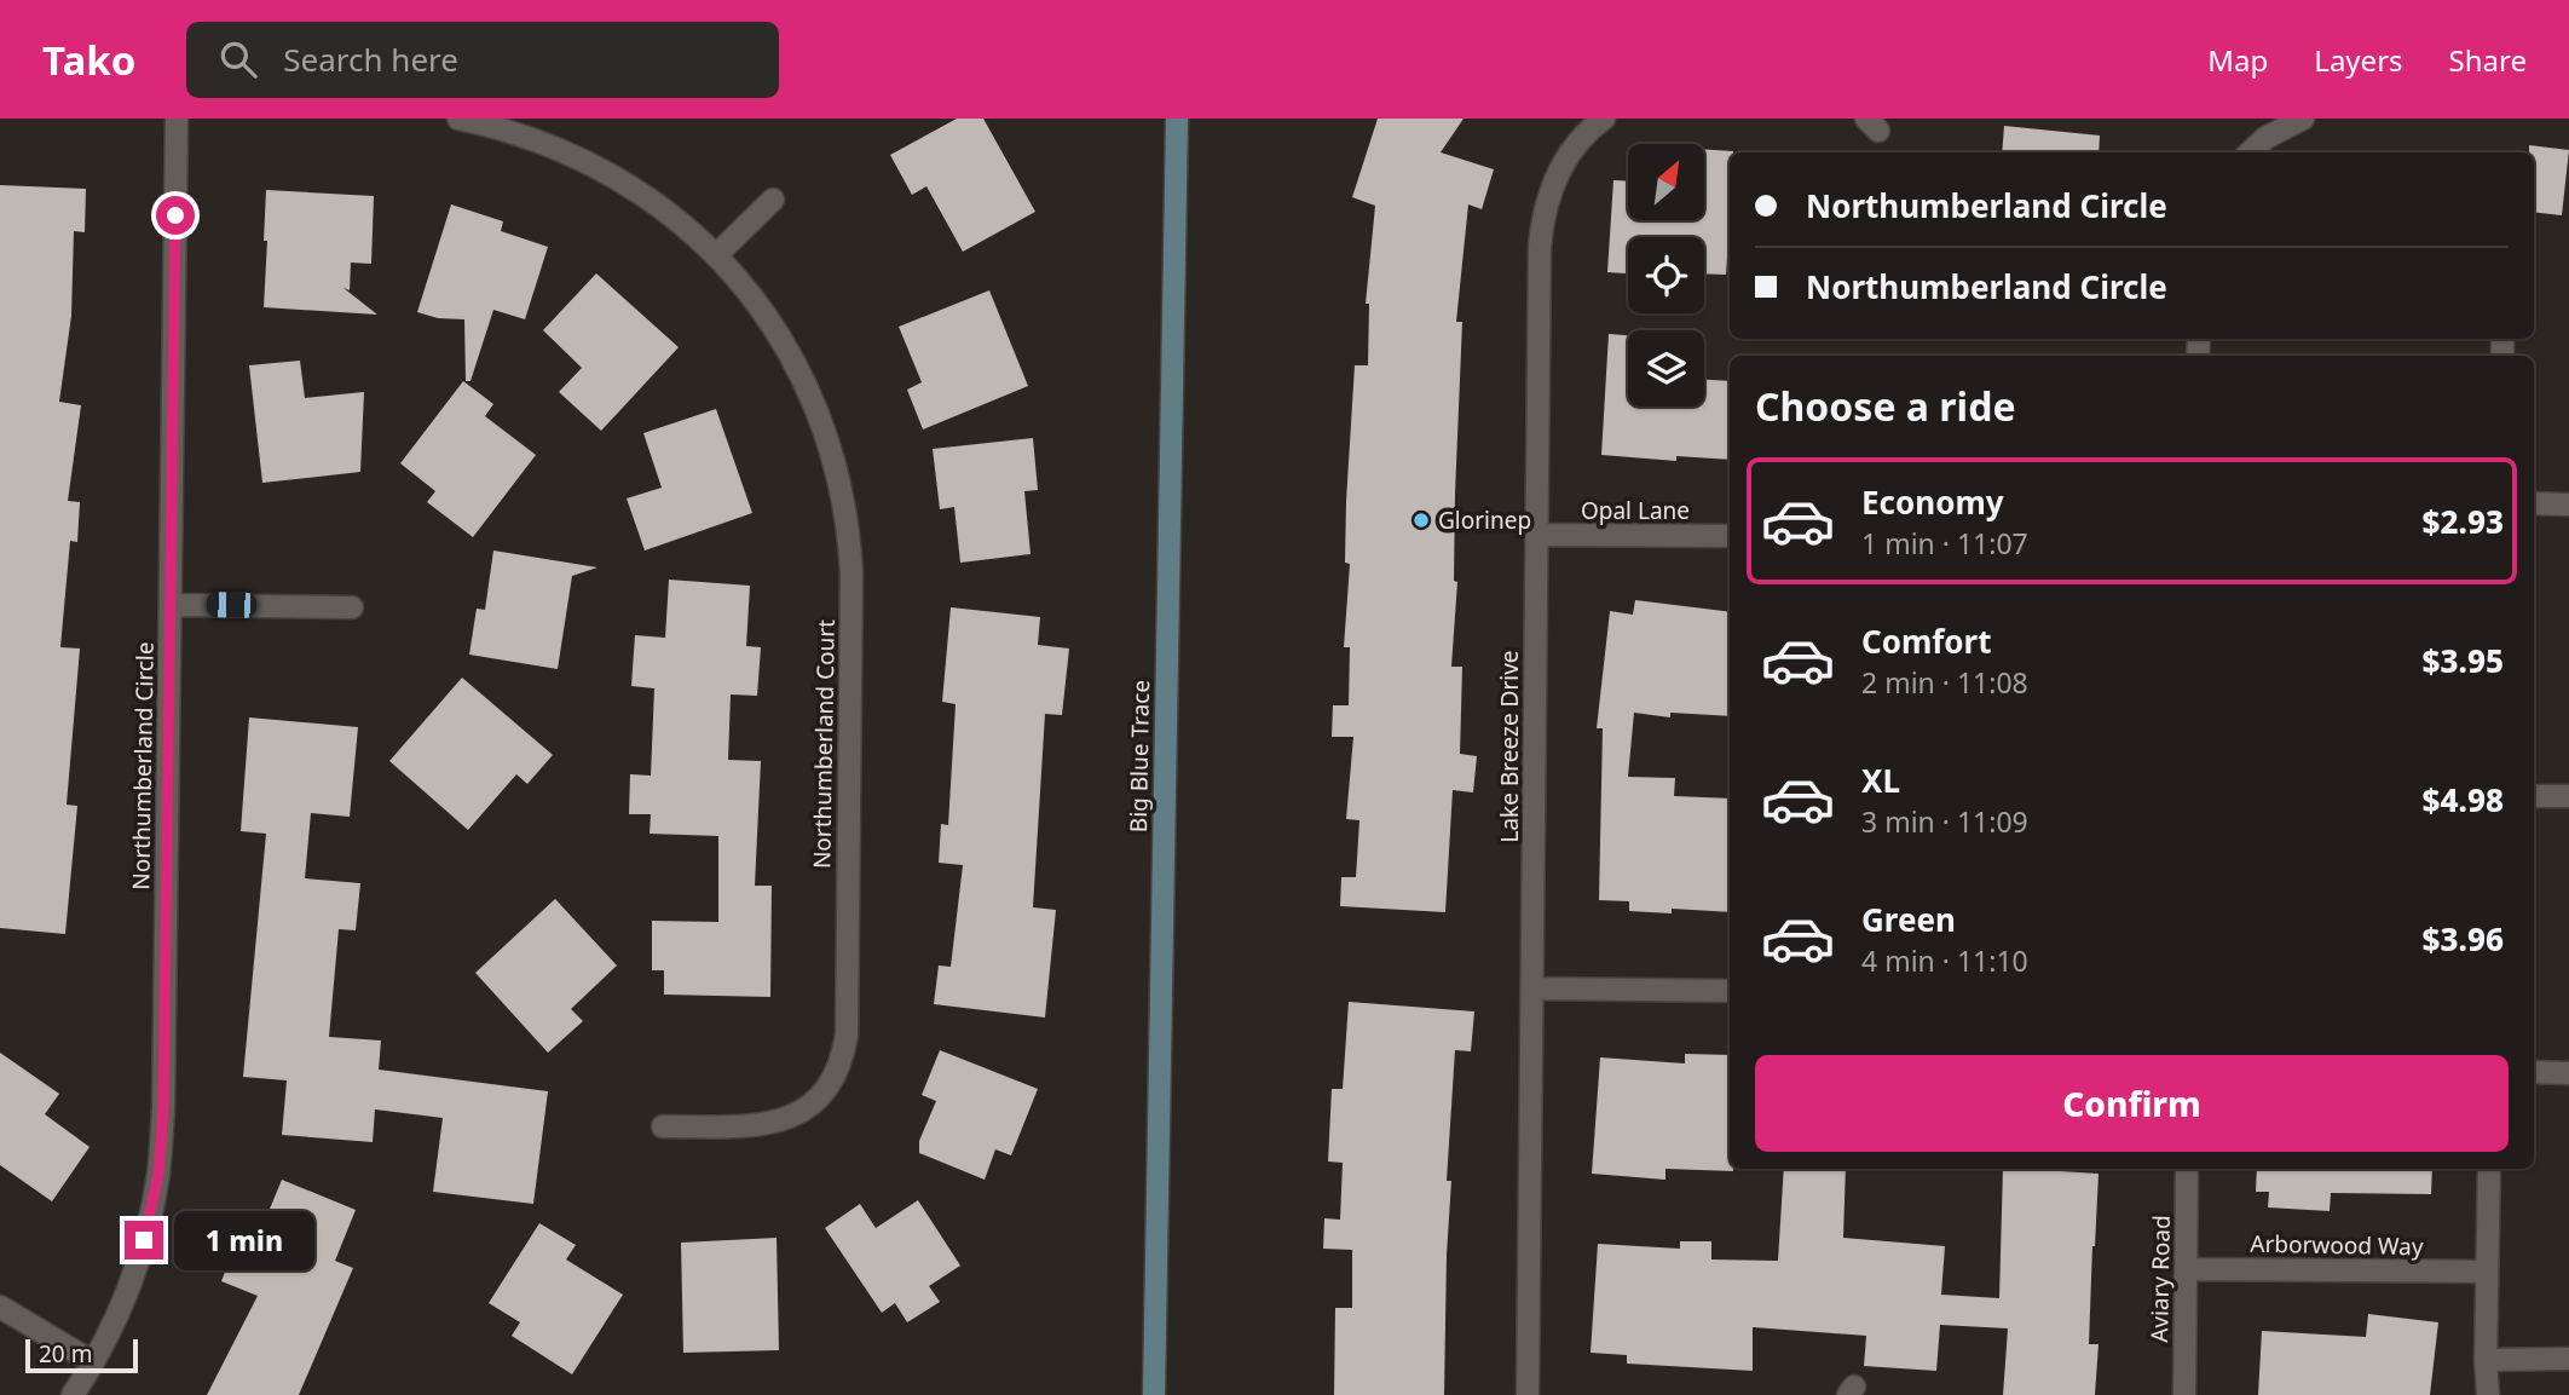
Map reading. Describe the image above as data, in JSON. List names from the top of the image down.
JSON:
{
  "streets": {
    "street": [
      "Opal Lane",
      "Northumberland Court",
      "Lake Breeze Drive",
      "Big Blue Trace",
      "Northumberland Circle",
      "Arborwood Way",
      "Aviary Road"
    ]
  },
  "crossings": [
    ["Opal Lane", "Lake Breeze Drive"],
    ["Arborwood Way", "Aviary Road"]
  ],
  "places": ["Glorinep"],
  "scale_bar": "20 m",
  "north": "top right",
  "page": {
    "header": "Tako",
    "search": "Search here",
    "nav": ["Map", "Layers", "Share"],
    "banner": ["Northumberland Circle", "Northumberland Circle"],
    "heading": "Choose a ride",
    "list": [
      {
        "name": "Economy",
        "note": "1 min · 11:07",
        "value": "$2.93"
      },
      {
        "name": "Comfort",
        "note": "2 min · 11:08",
        "value": "$3.95"
      },
      {
        "name": "XL",
        "note": "3 min · 11:09",
        "value": "$4.98"
      },
      {
        "name": "Green",
        "note": "4 min · 11:10",
        "value": "$3.96"
      }
    ],
    "buttons": "Confirm",
    "bubble": "1 min",
    "scale": "20 m"
  }
}
